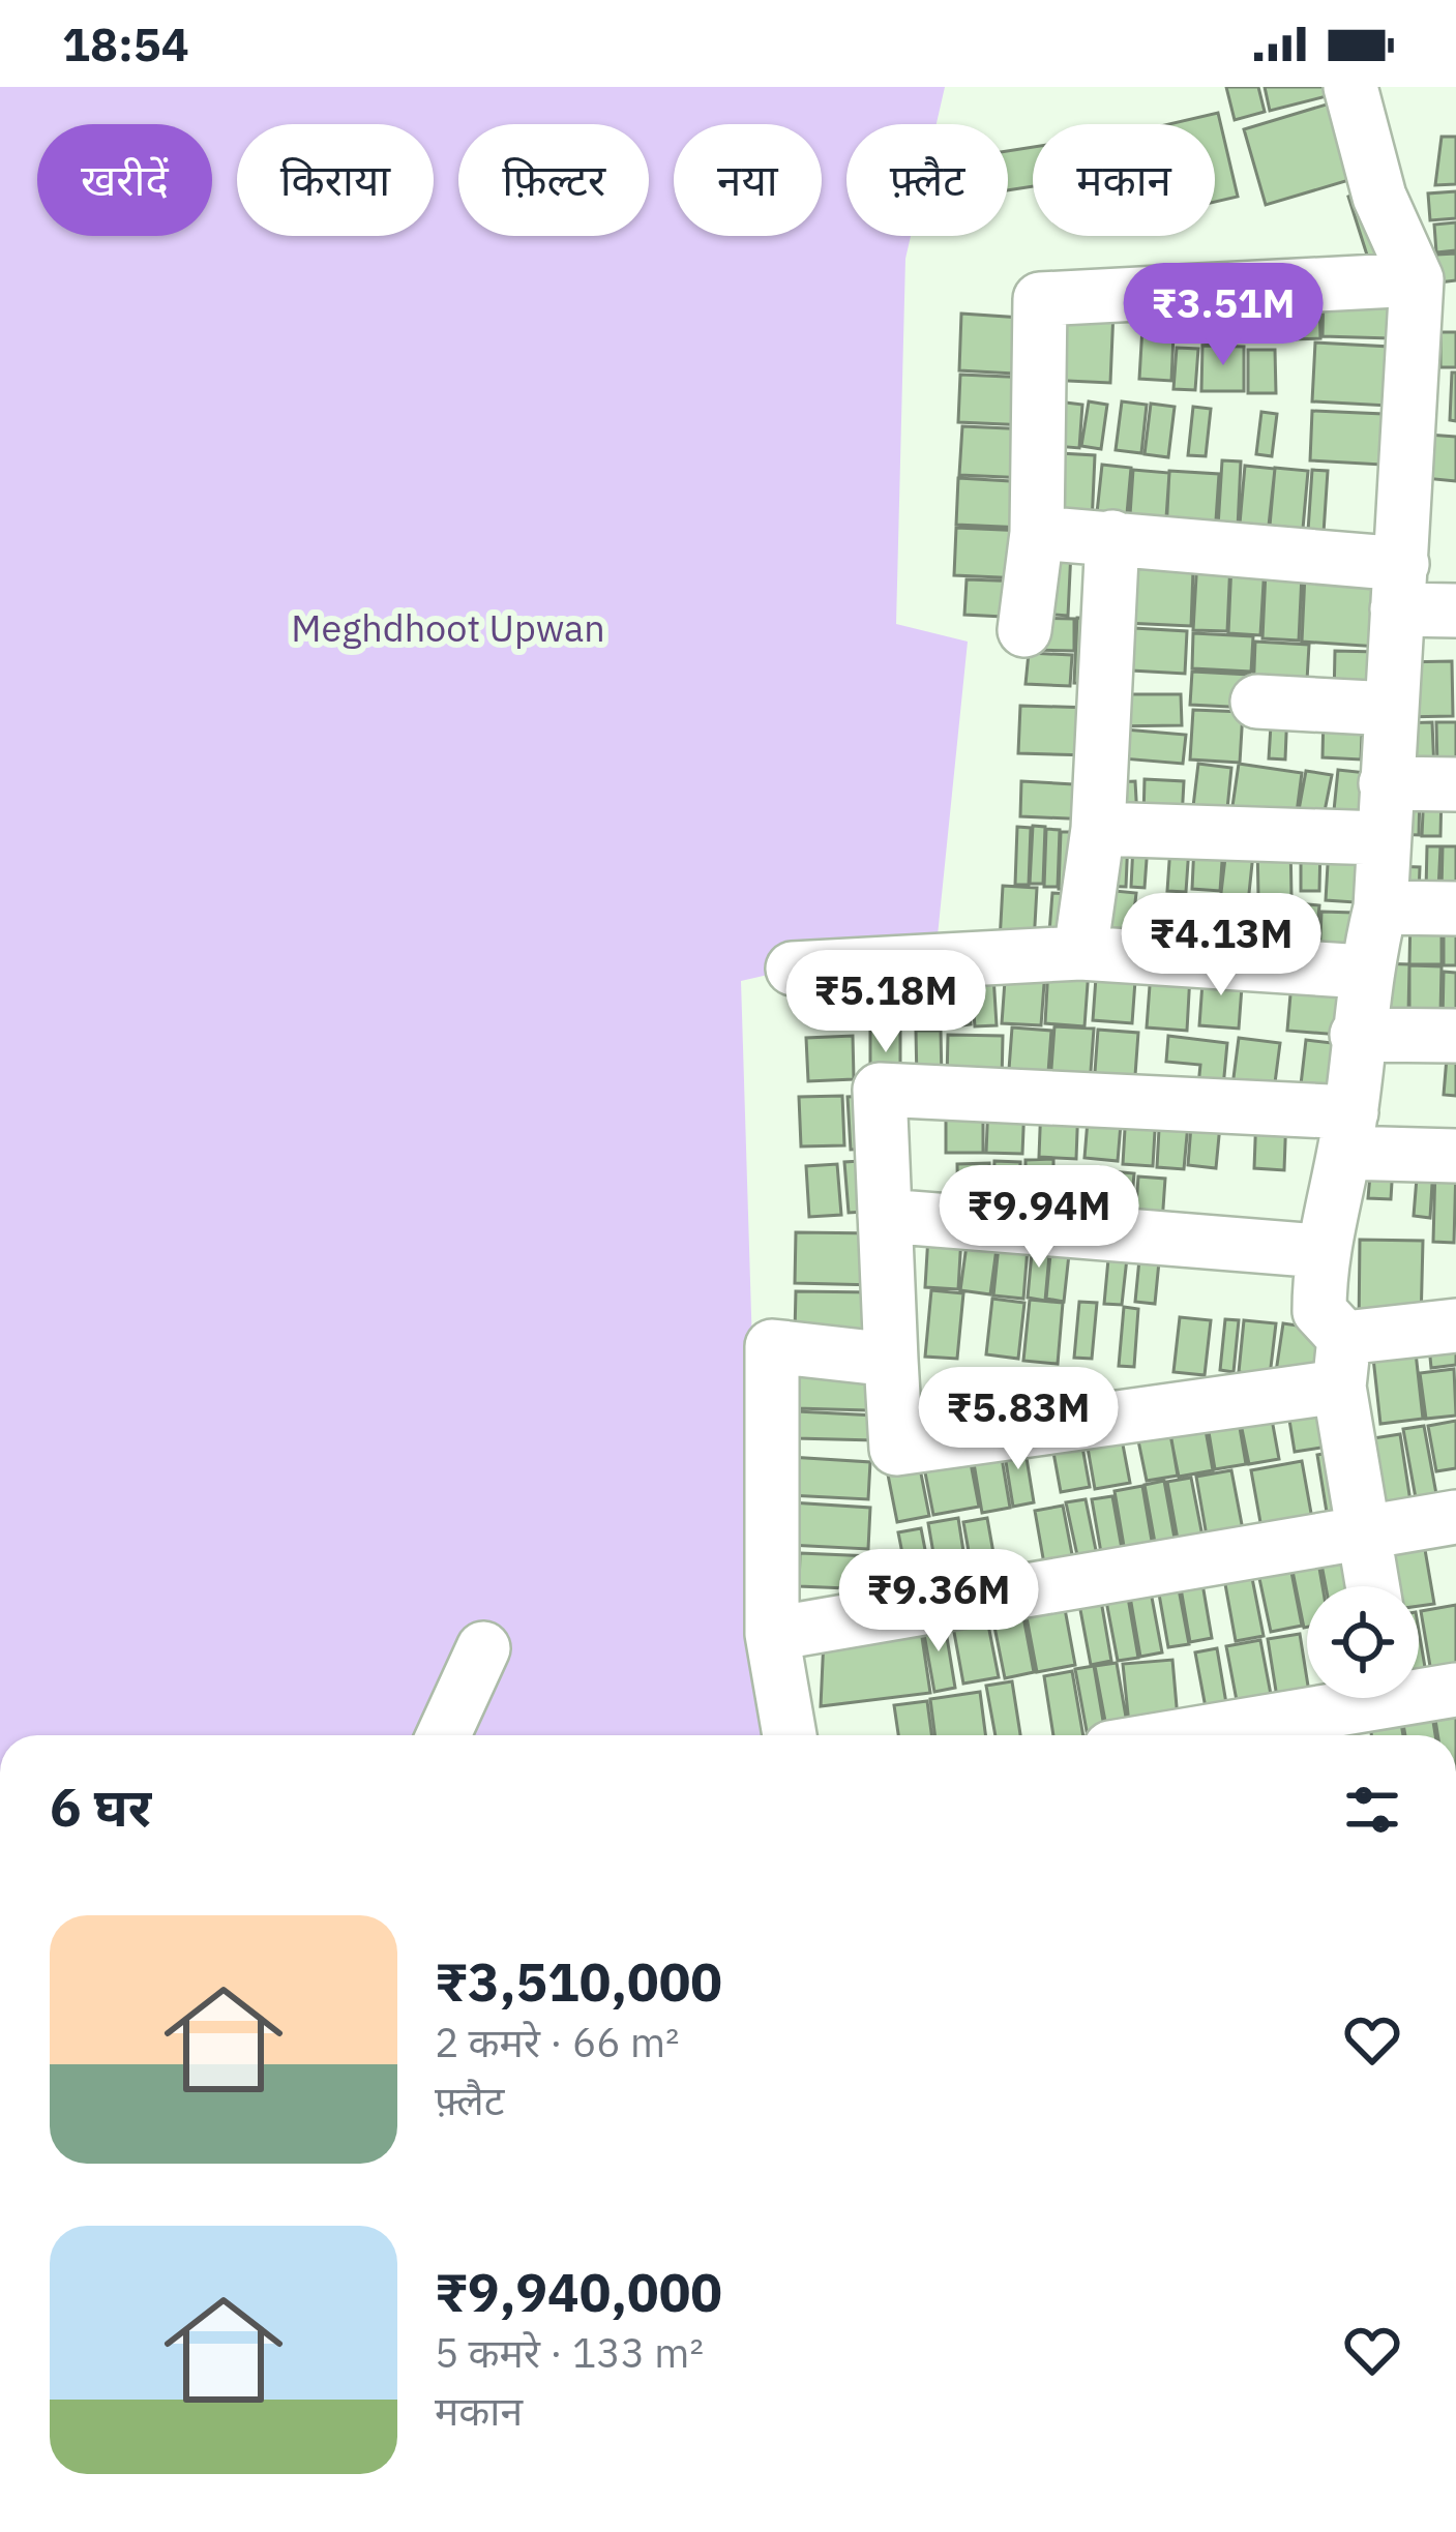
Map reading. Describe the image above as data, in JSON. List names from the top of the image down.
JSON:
{
  "parks": ["Meghdhoot Upwan"],
  "page": {
    "status": "18:54",
    "chip": [
      "खरीदें",
      "किराया",
      "फ़िल्टर",
      "नया",
      "फ़्लैट",
      "मकान"
    ],
    "price": [
      "₹3.51M",
      "₹4.13M",
      "₹5.18M",
      "₹9.94M",
      "₹5.83M",
      "₹9.36M"
    ],
    "heading": "6 घर",
    "list": [
      {
        "name": "₹3,510,000",
        "note": "2 कमरे · 66 m² · फ़्लैट"
      },
      {
        "name": "₹9,940,000",
        "note": "5 कमरे · 133 m² · मकान"
      }
    ]
  }
}
